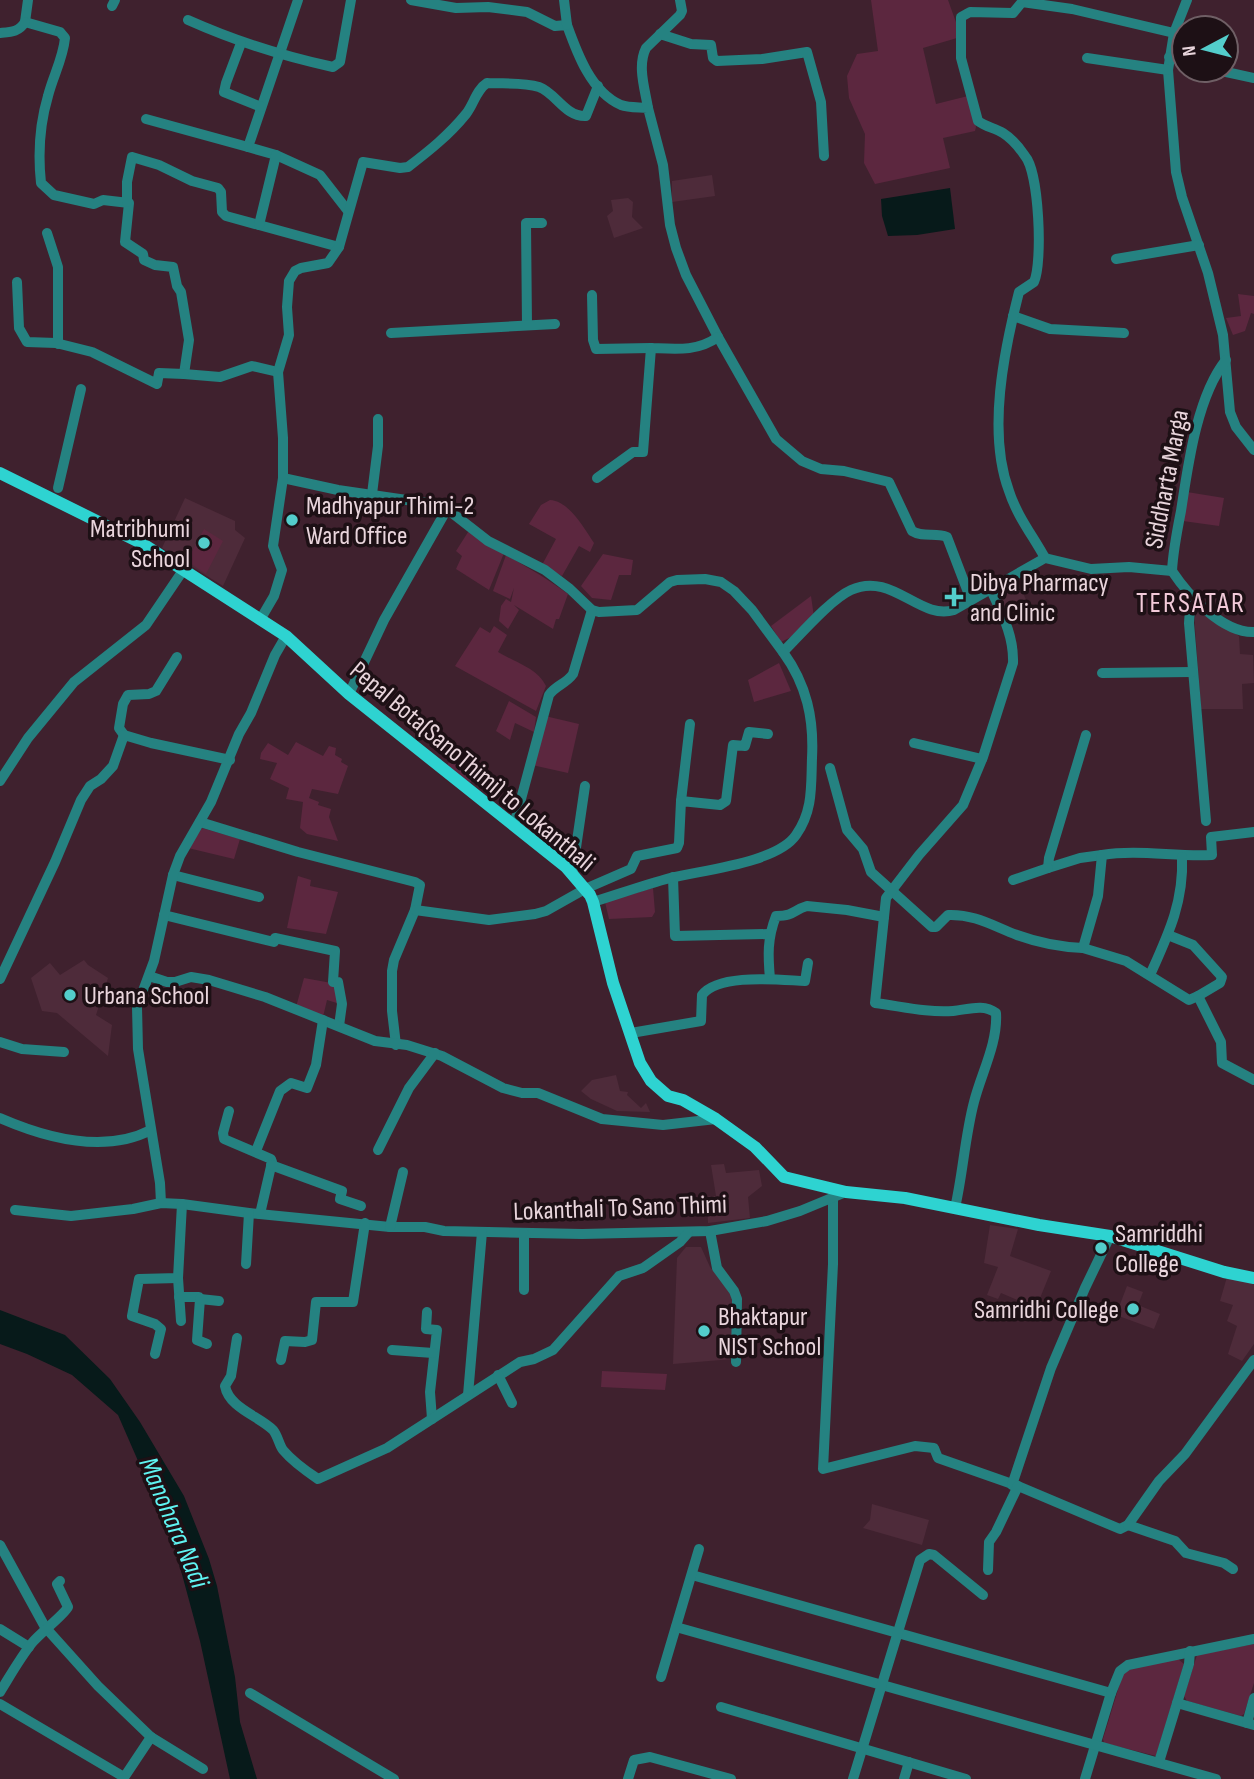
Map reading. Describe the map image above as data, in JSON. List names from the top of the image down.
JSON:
{
  "streets": {
    "main road": ["Pepal Bota(SanoThimi) to Lokanthali", "Lokanthali To Sano Thimi"],
    "street": ["Siddharta Marga"]
  },
  "crossings": [
    ["Pepal Bota(SanoThimi) to Lokanthali", "Lokanthali To Sano Thimi"]
  ],
  "districts": ["TERSATAR"],
  "water": ["Manohara Nadi"],
  "places": {
    "other": [
      "Madhyapur Thimi-2 Ward Office",
      "Matribhumi School",
      "Urbana School",
      "Samriddhi College",
      "Samridhi College",
      "Bhaktapur NIST School"
    ],
    "health": ["Dibya Pharmacy and Clinic"]
  },
  "north": "left"
}
